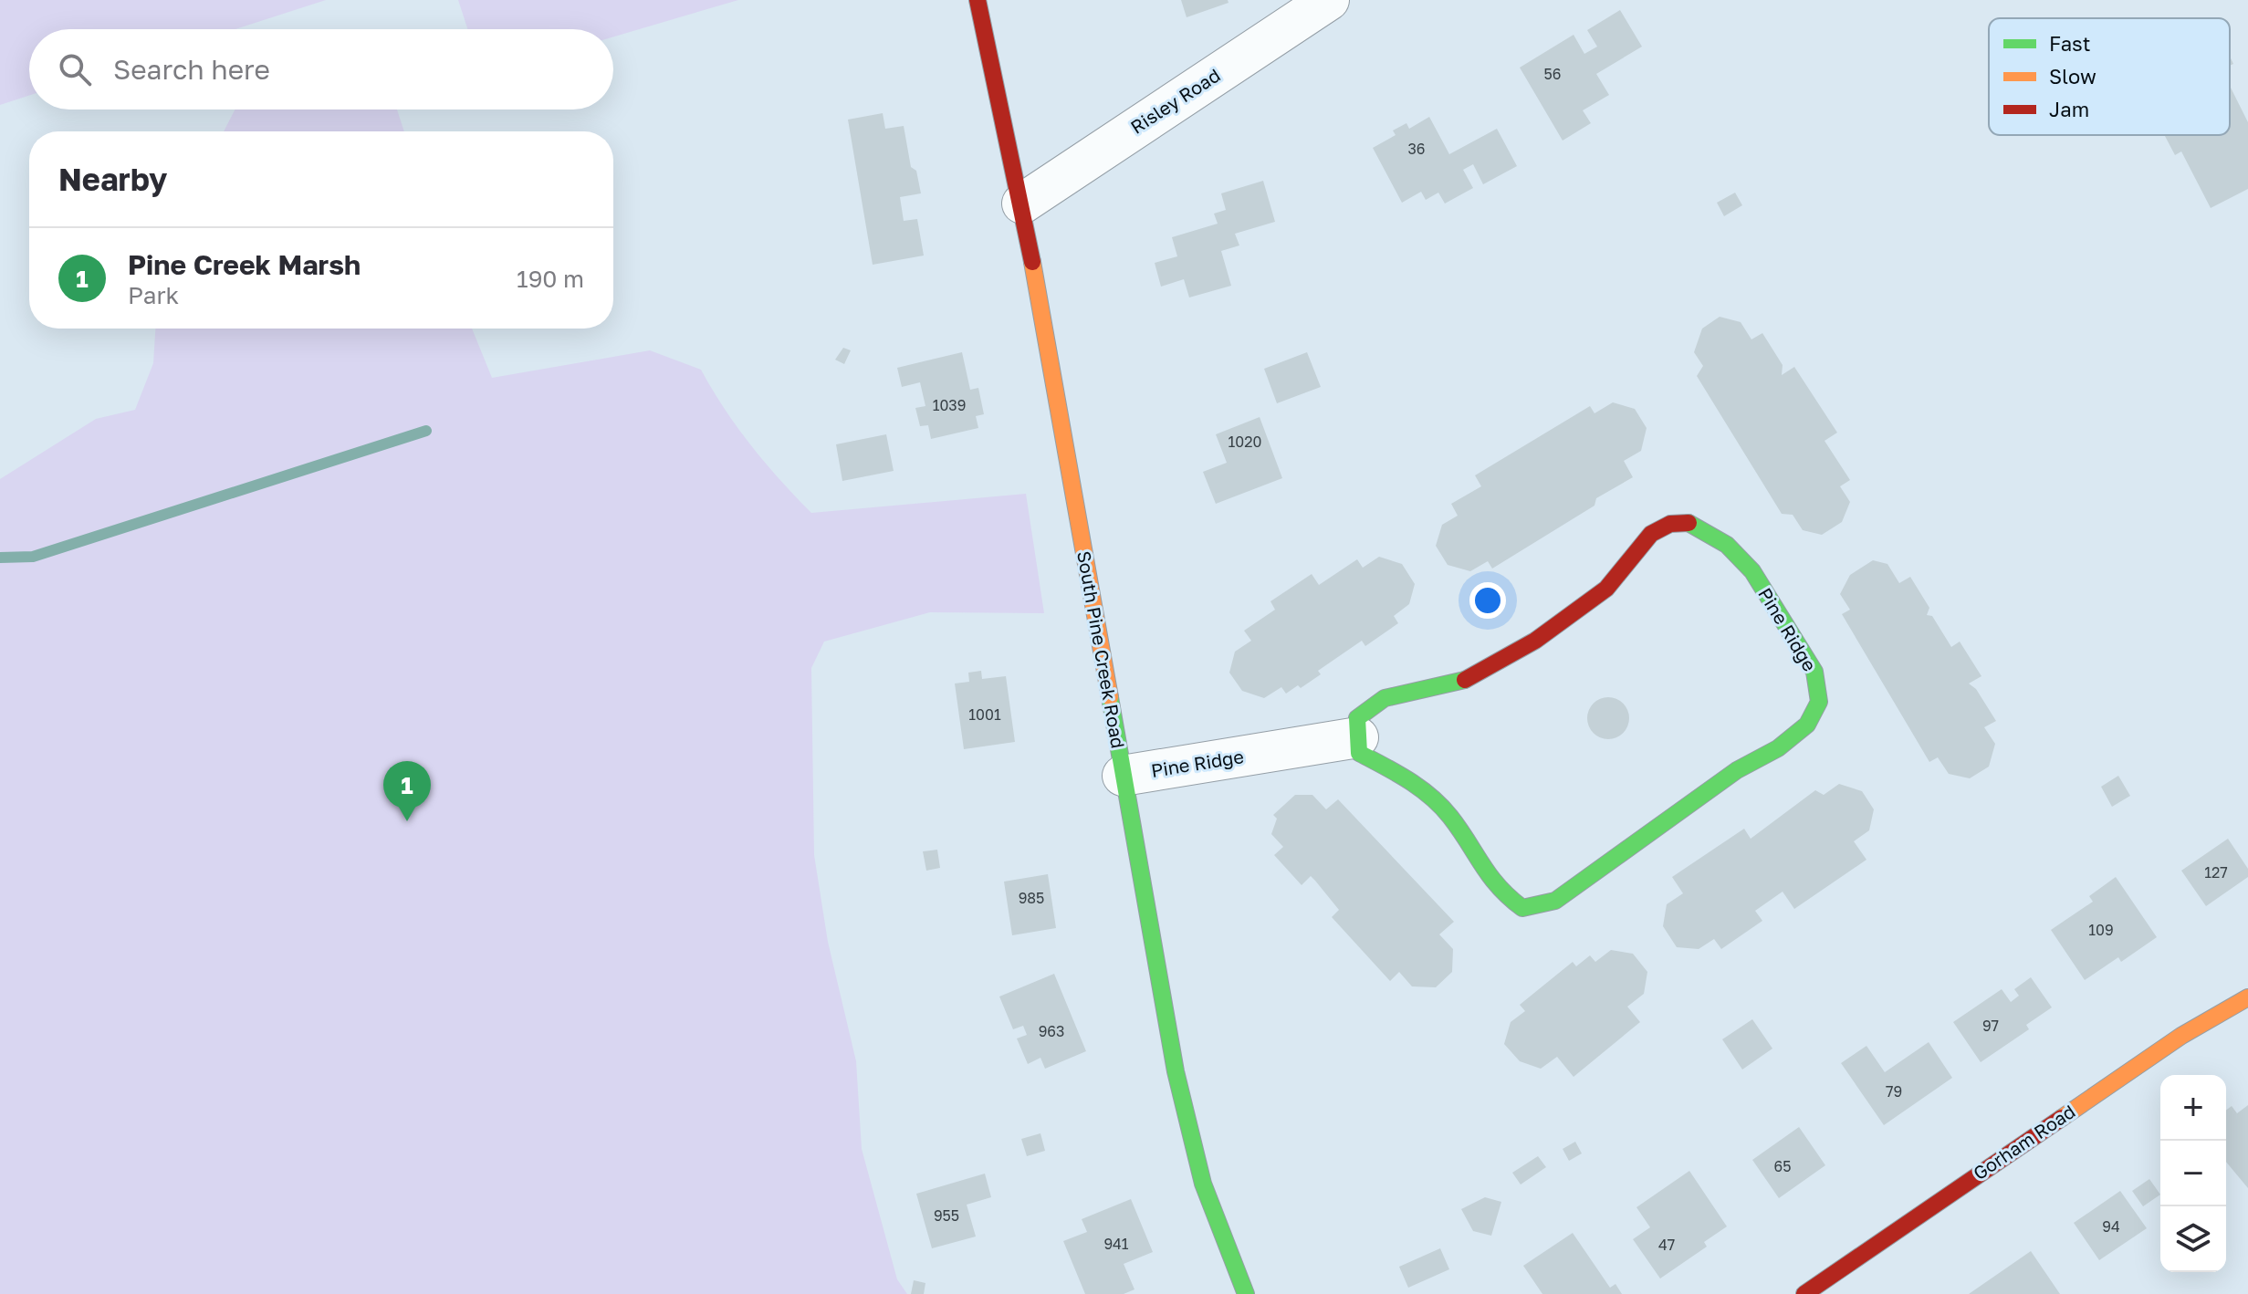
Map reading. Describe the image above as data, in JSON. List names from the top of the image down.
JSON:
{
  "streets": {
    "street": [
      "Risley Road",
      "Pine Ridge",
      "South Pine Creek Road",
      "Gorham Road"
    ]
  },
  "crossings": [
    ["Risley Road", "South Pine Creek Road"],
    ["Pine Ridge", "South Pine Creek Road"]
  ],
  "house_numbers": [
    "56",
    "36",
    "1039",
    "1020",
    "1001",
    "127",
    "985",
    "109",
    "97",
    "963",
    "79",
    "65",
    "955",
    "94",
    "941",
    "47"
  ],
  "legend": ["Fast", "Slow", "Jam"],
  "page": {
    "search": "Search here",
    "heading": "Nearby",
    "list": [
      {
        "mark": "1",
        "name": "Pine Creek Marsh",
        "note": "Park",
        "value": "190 m"
      }
    ],
    "pins": "1",
    "map_buttons": ["+", "−"]
  }
}
